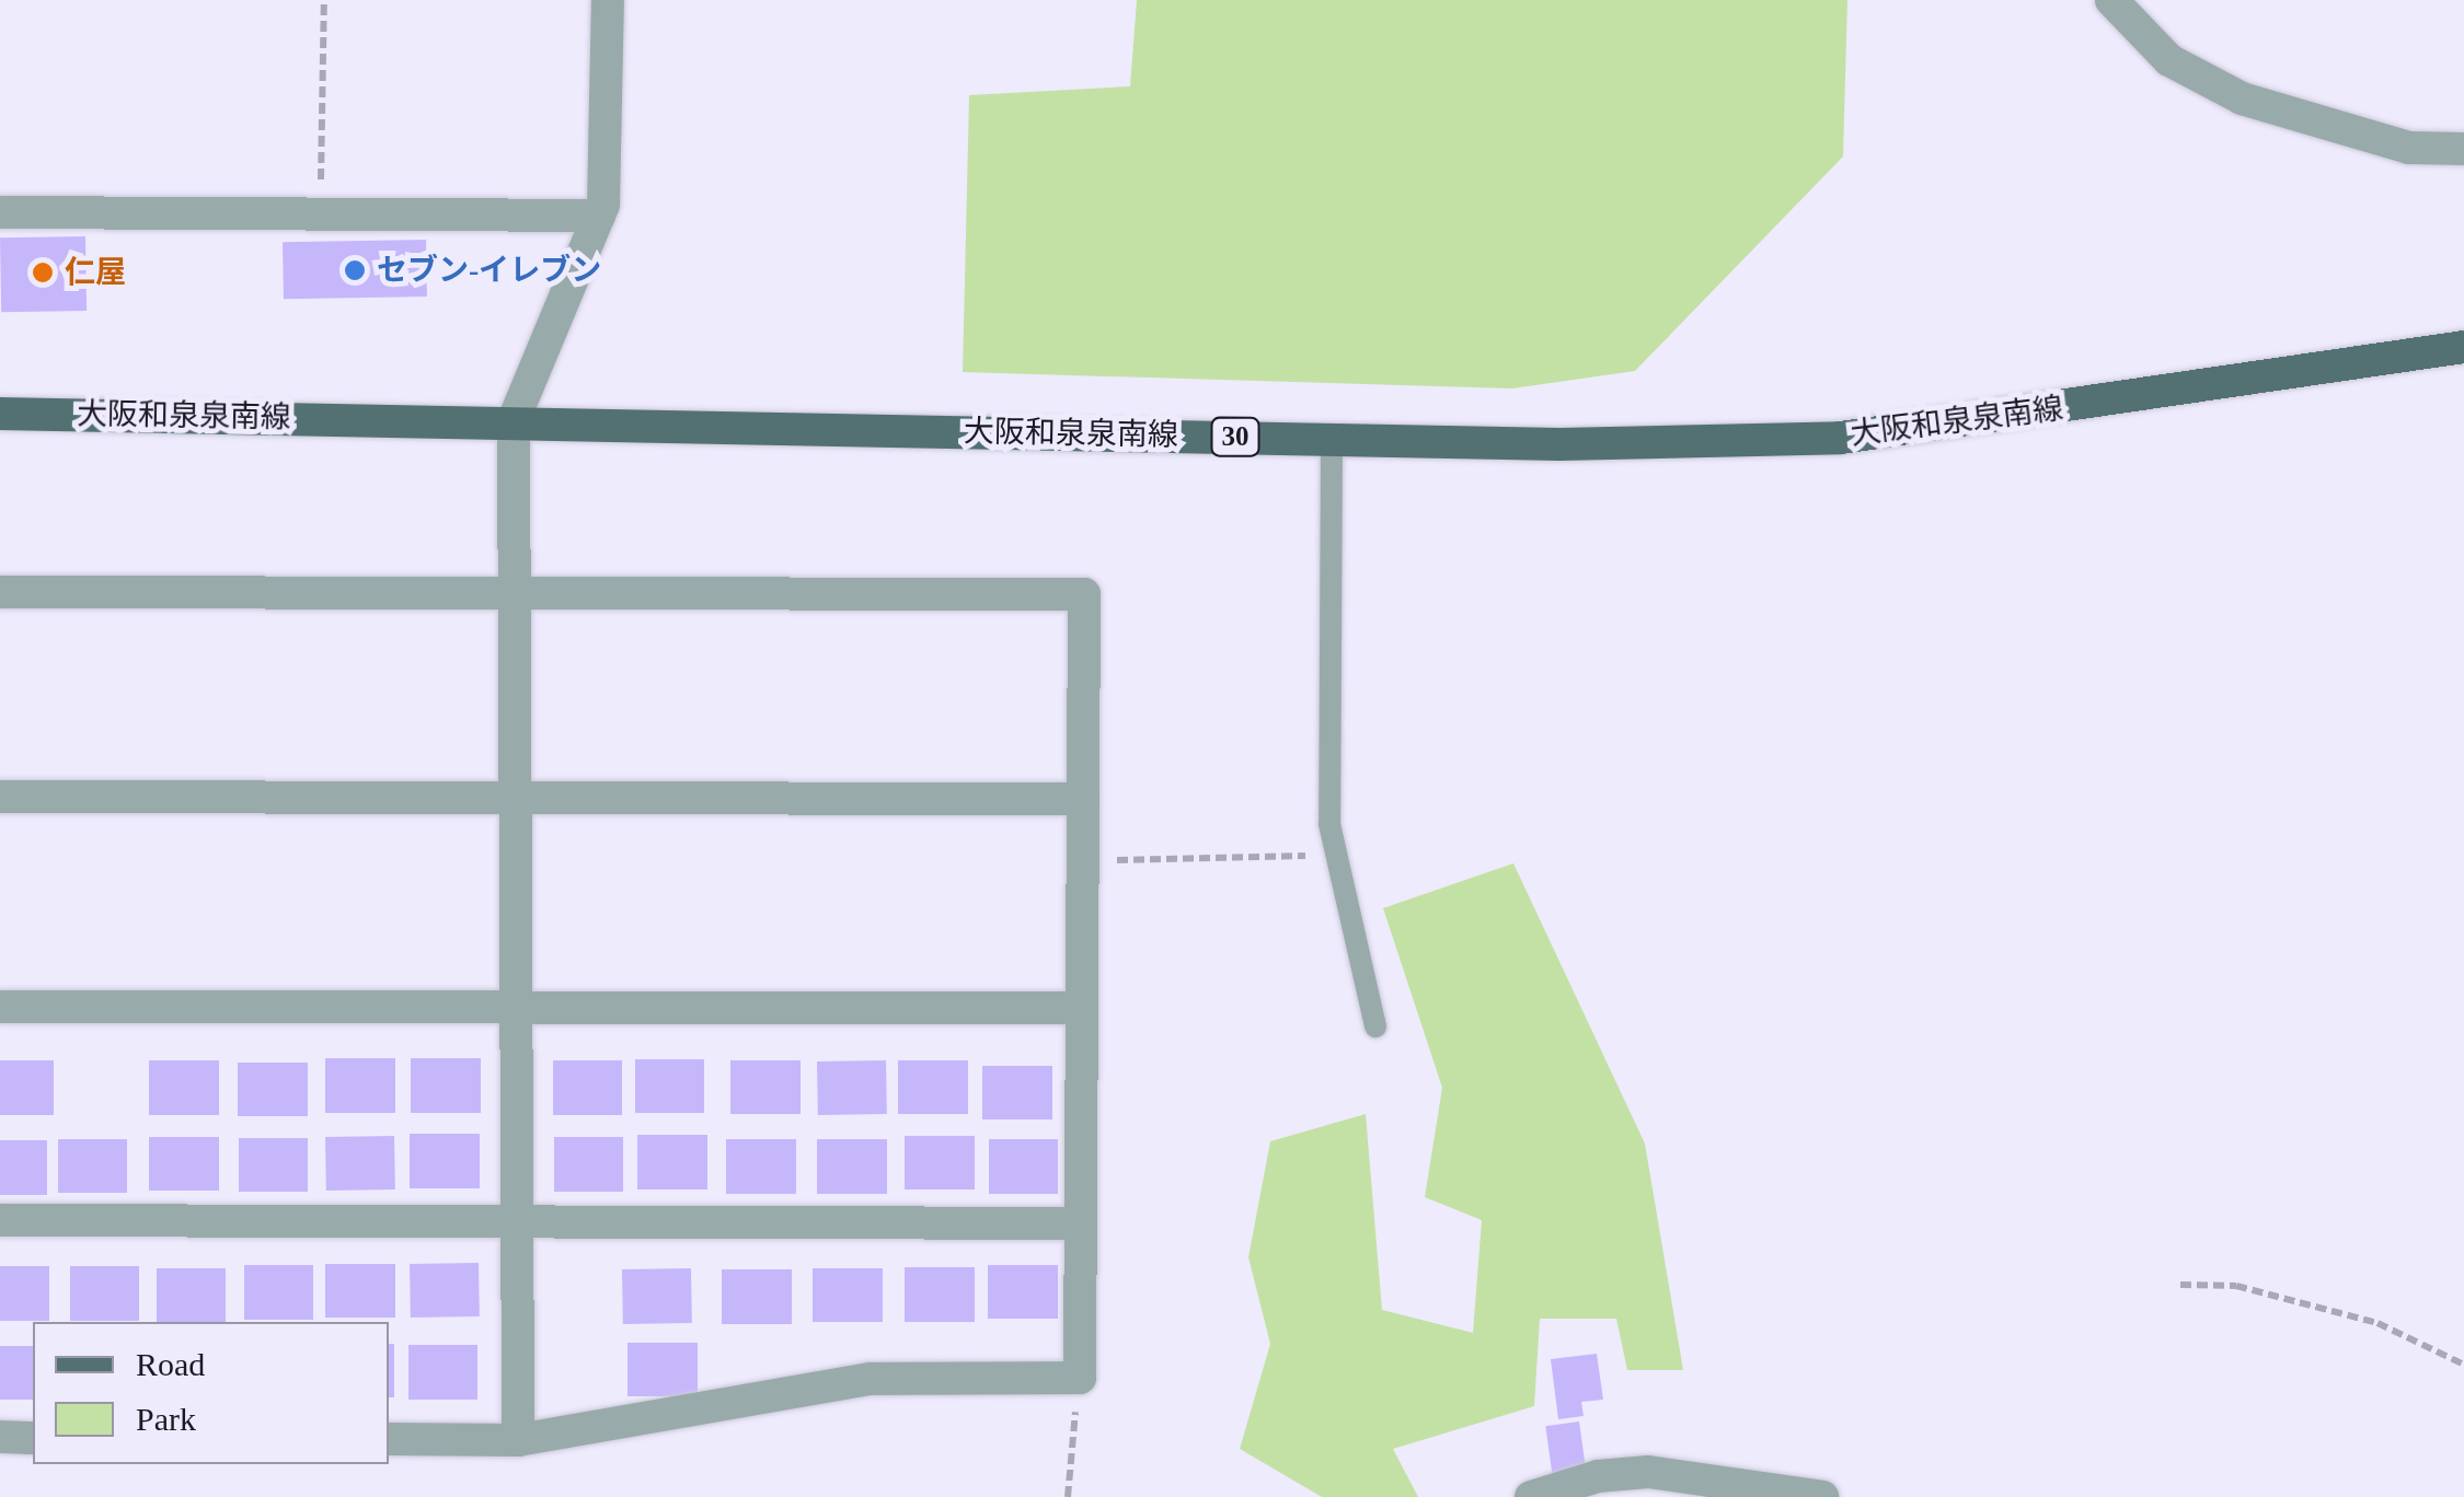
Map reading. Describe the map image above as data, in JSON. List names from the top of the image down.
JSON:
{
  "streets": {
    "main road": ["大阪和泉泉南線", "30"]
  },
  "places": ["セブン-イレブン", "仁屋"],
  "legend": ["Road", "Park"]
}
